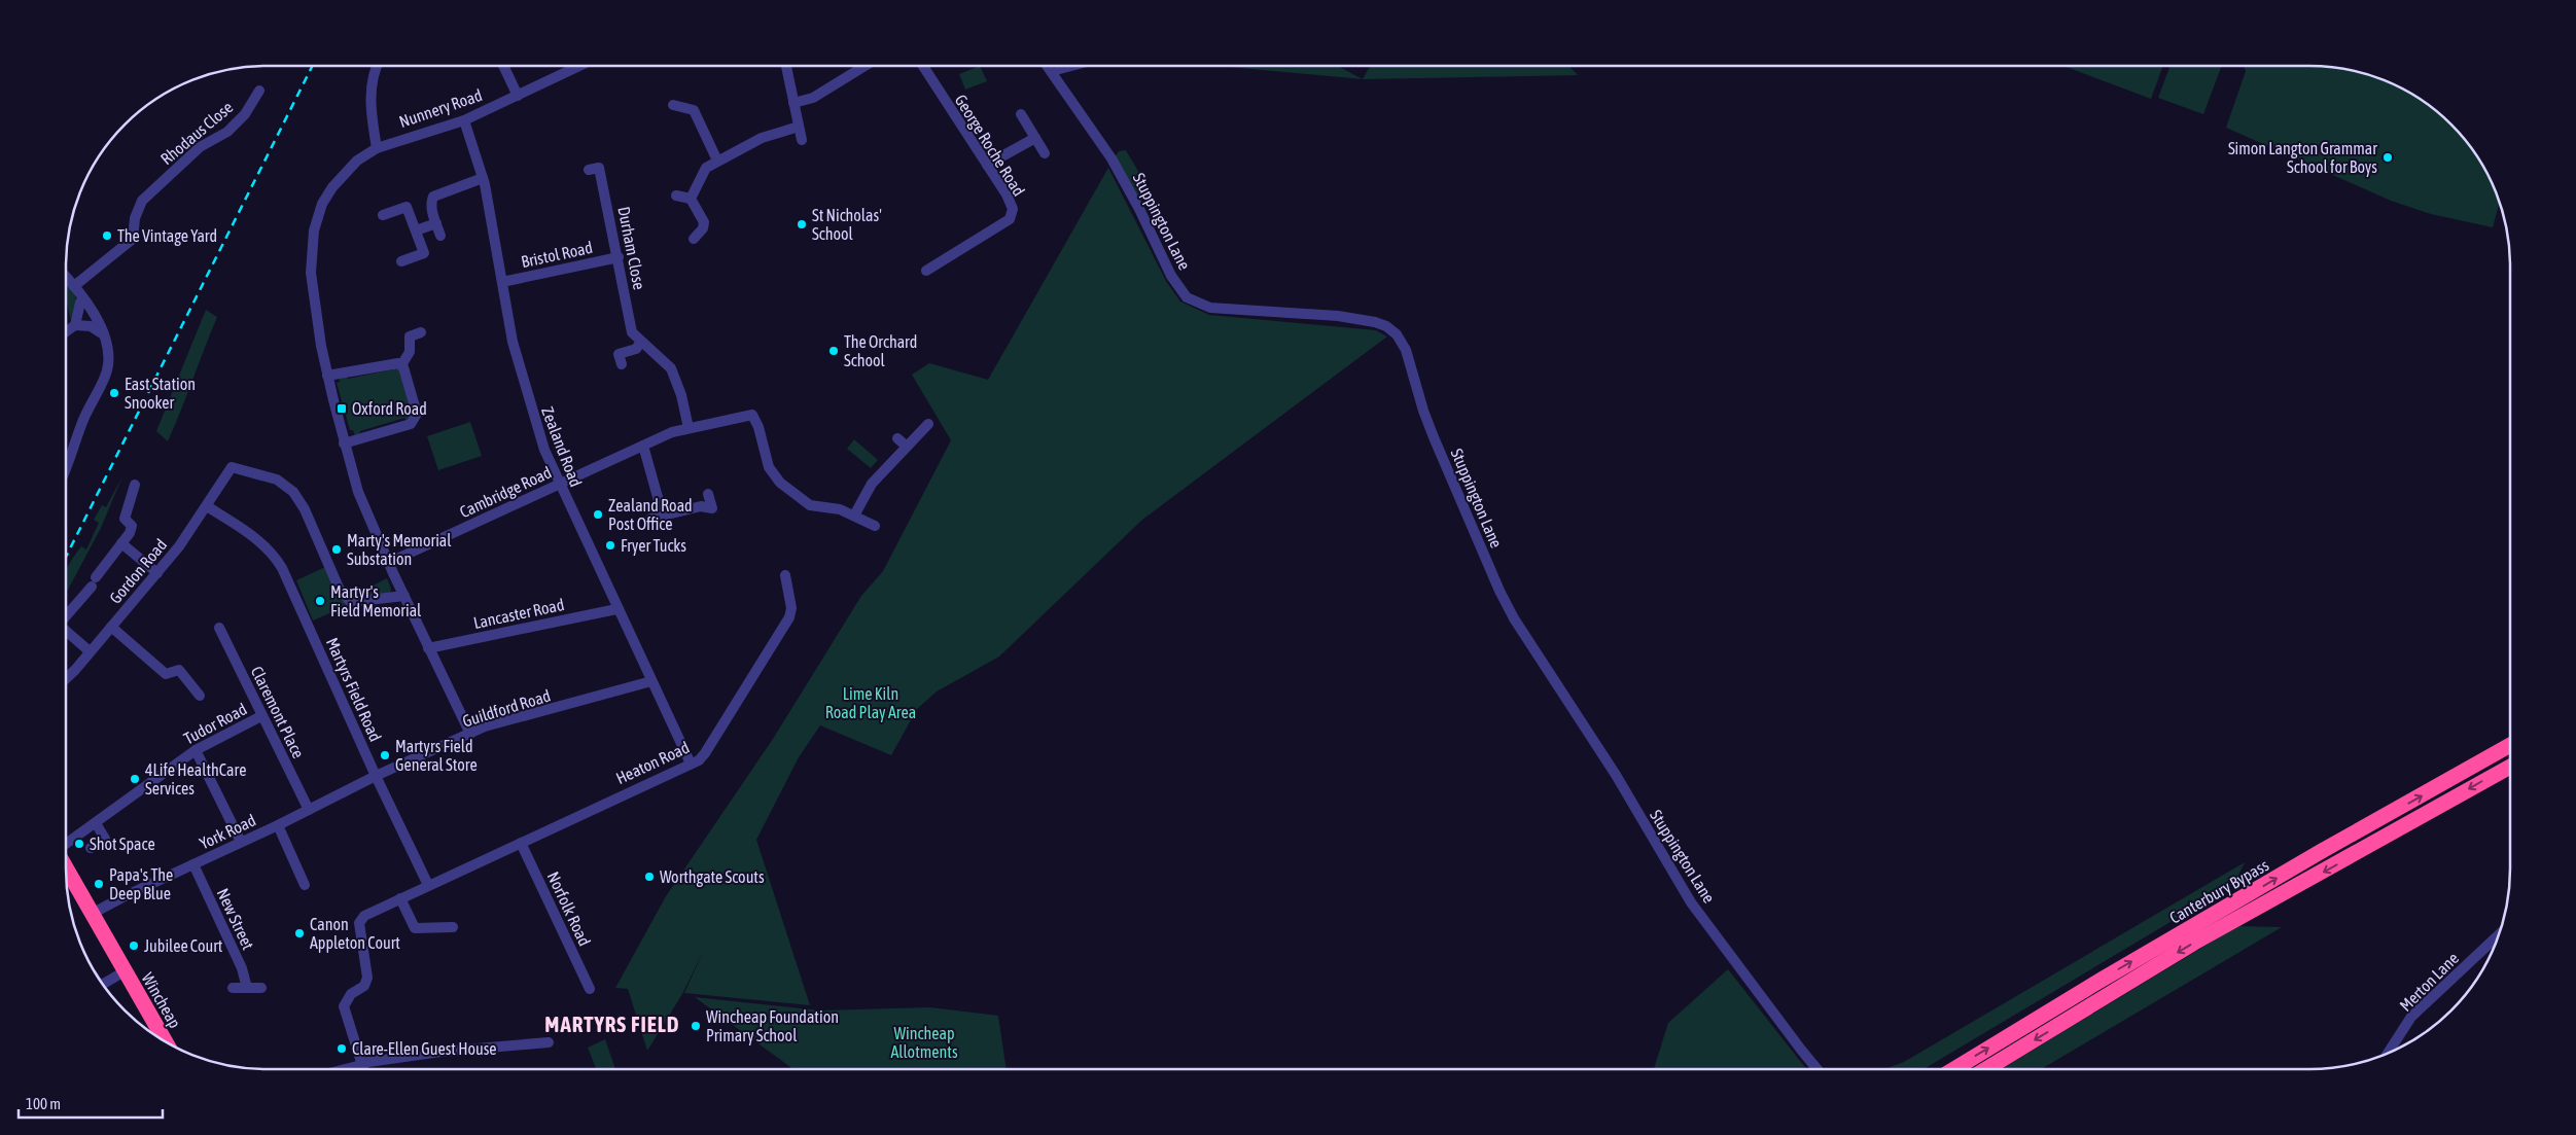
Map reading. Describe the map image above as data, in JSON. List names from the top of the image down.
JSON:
{
  "streets": {
    "highway": ["Canterbury Bypass", "Wincheap"],
    "street": [
      "Nunnery Road",
      "Rhodaus Close",
      "George Roche Road",
      "Stuppington Lane",
      "Durham Close",
      "Bristol Road",
      "Zealand Road",
      "Cambridge Road",
      "Gordon Road",
      "Lancaster Road",
      "Martyrs Field Road",
      "Guildford Road",
      "Claremont Place",
      "Tudor Road",
      "Heaton Road",
      "York Road",
      "Norfolk Road",
      "New Street",
      "Merton Lane"
    ]
  },
  "crossings": [
    ["Nunnery Road", "Zealand Road"],
    ["Durham Close", "Bristol Road"],
    ["Durham Close", "Cambridge Road"],
    ["Bristol Road", "Zealand Road"],
    ["Zealand Road", "Cambridge Road"],
    ["Zealand Road", "Lancaster Road"],
    ["Zealand Road", "Guildford Road"],
    ["Zealand Road", "Heaton Road"],
    ["Gordon Road", "Martyrs Field Road"],
    ["Martyrs Field Road", "Guildford Road"],
    ["Martyrs Field Road", "Heaton Road"],
    ["Martyrs Field Road", "York Road"],
    ["Guildford Road", "York Road"],
    ["Claremont Place", "Tudor Road"],
    ["Claremont Place", "York Road"],
    ["Heaton Road", "Norfolk Road"],
    ["York Road", "New Street"],
    ["York Road", "Wincheap"]
  ],
  "districts": ["MARTYRS FIELD"],
  "parks": ["Lime Kiln Road Play Area", "Wincheap Allotments"],
  "places": {
    "other": [
      "Simon Langton Grammar School for Boys",
      "St Nicholas' School",
      "The Vintage Yard",
      "The Orchard School",
      "East Station Snooker",
      "Zealand Road Post Office",
      "Fryer Tucks",
      "Marty's Memorial Substation",
      "Martyr's Field Memorial",
      "Martyrs Field General Store",
      "4Life HealthCare Services",
      "Shot Space",
      "Worthgate Scouts",
      "Papa's The Deep Blue",
      "Canon Appleton Court",
      "Jubilee Court",
      "Wincheap Foundation Primary School",
      "Clare-Ellen Guest House"
    ],
    "transit": ["Oxford Road"]
  },
  "scale_bar": "100 m"
}
